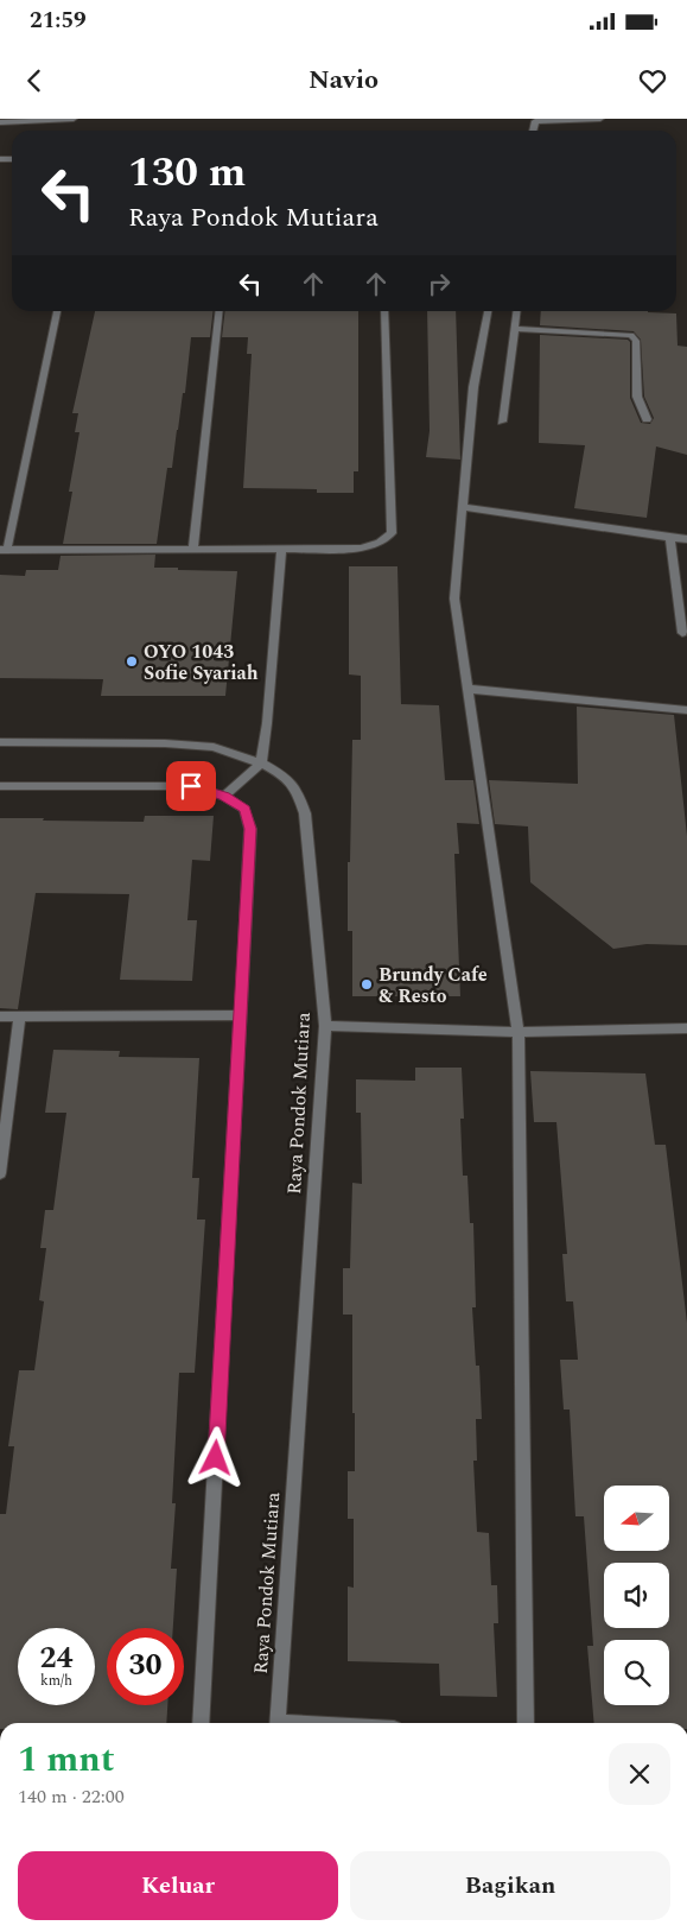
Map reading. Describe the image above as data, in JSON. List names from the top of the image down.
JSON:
{
  "streets": {
    "street": ["Raya Pondok Mutiara"]
  },
  "places": ["OYO 1043 Sofie Syariah", "Brundy Cafe & Resto"],
  "north": "left",
  "page": {
    "status": "21:59",
    "header": "Navio",
    "turn": ["130 m", "Raya Pondok Mutiara"],
    "speed": "24 km/h",
    "limit": "30",
    "heading": ["1 mnt", "140 m · 22:00"],
    "buttons": ["Keluar", "Bagikan"]
  }
}
